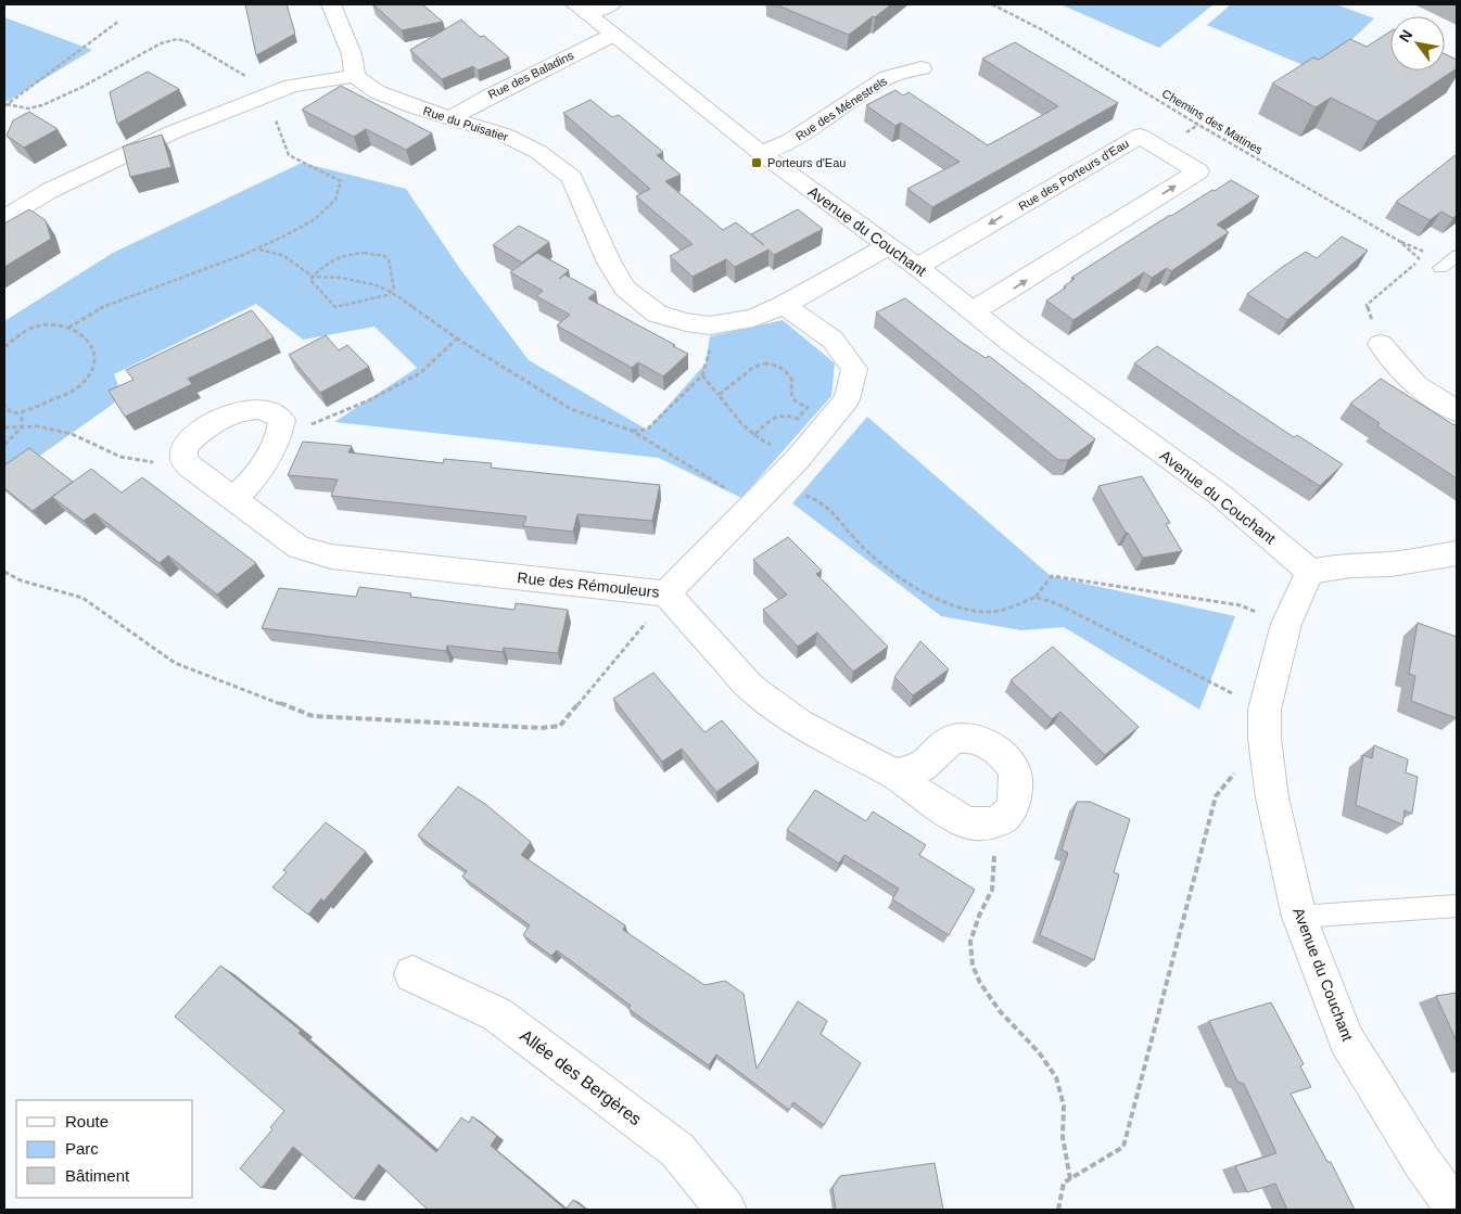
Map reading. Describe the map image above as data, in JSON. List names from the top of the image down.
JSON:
{
  "streets": {
    "street": [
      "Rue des Baladins",
      "Rue des Ménestrels",
      "Rue du Puisatier",
      "Rue des Porteurs d'Eau",
      "Avenue du Couchant",
      "Rue des Rémouleurs",
      "Allée des Bergères"
    ],
    "path": ["Chemins des Matines"]
  },
  "crossings": [
    ["Rue des Baladins", "Rue du Puisatier"],
    ["Rue des Baladins", "Avenue du Couchant"],
    ["Rue des Ménestrels", "Avenue du Couchant"],
    ["Rue du Puisatier", "Avenue du Couchant"],
    ["Rue du Puisatier", "Rue des Rémouleurs"],
    ["Rue des Porteurs d'Eau", "Avenue du Couchant"]
  ],
  "places": {
    "transit": ["Porteurs d'Eau"]
  },
  "legend": ["Route", "Parc", "Bâtiment"],
  "north": "top left"
}
